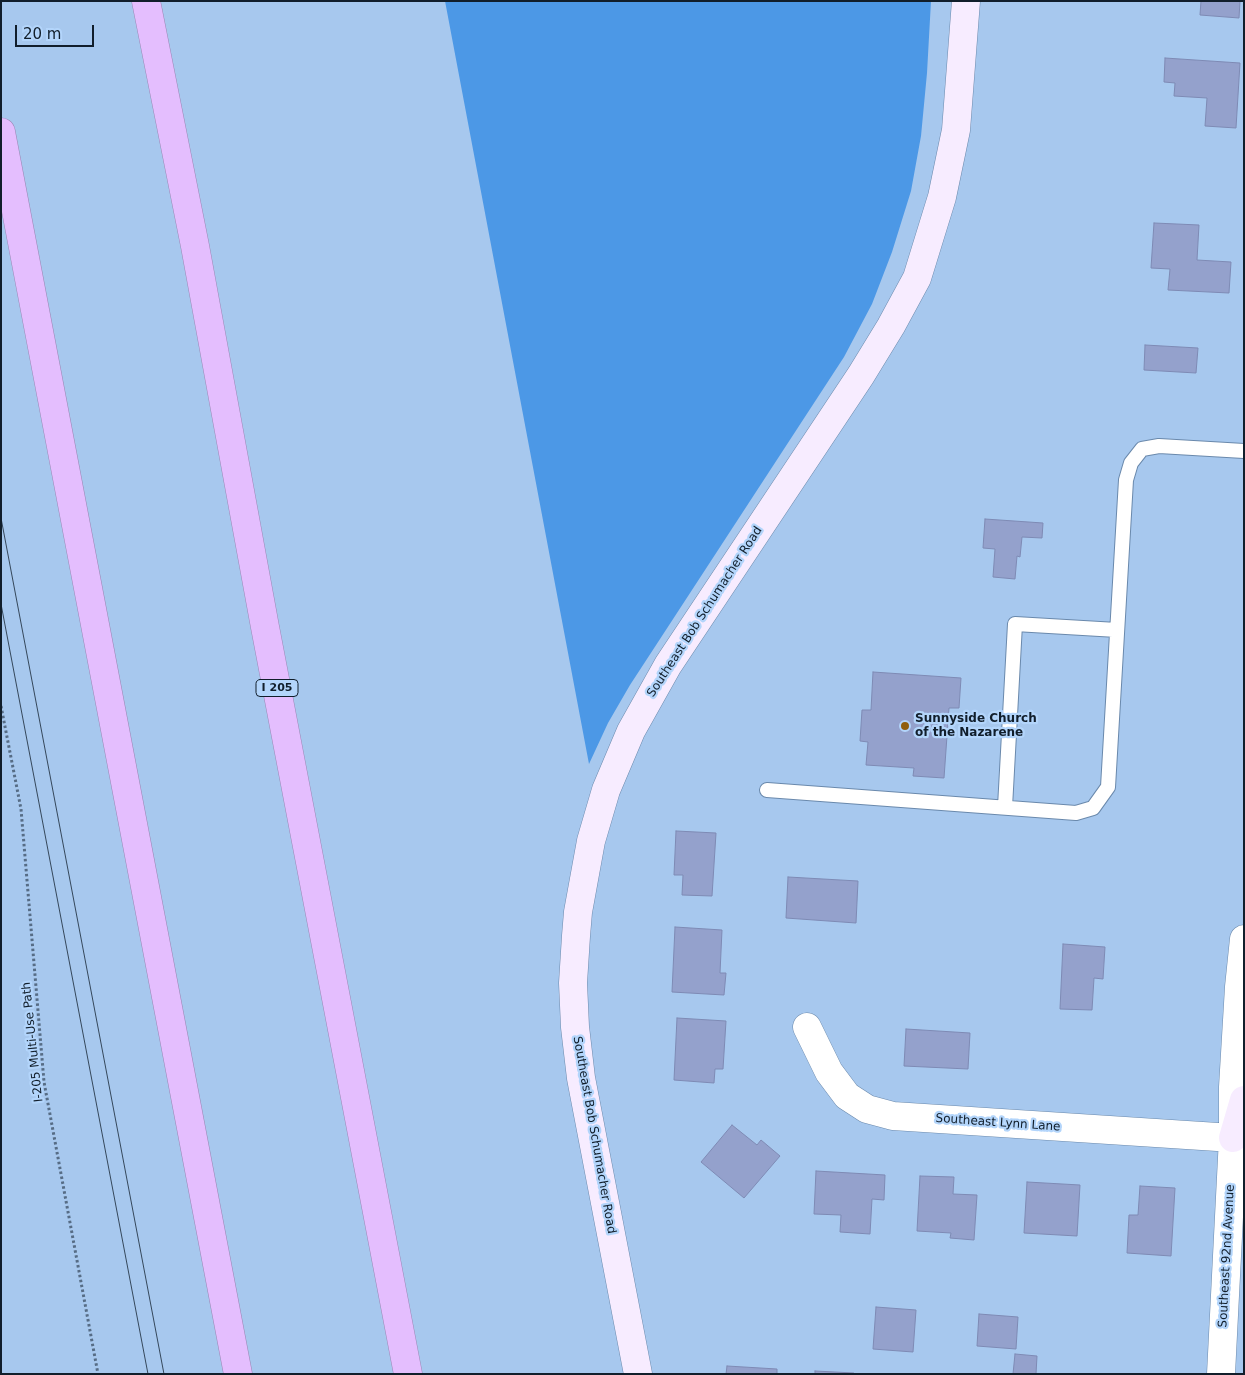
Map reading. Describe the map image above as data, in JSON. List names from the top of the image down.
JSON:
{
  "streets": {
    "highway": ["I 205"],
    "main road": ["Southeast Bob Schumacher Road", "Southeast 92nd Avenue"],
    "street": ["Southeast Lynn Lane"],
    "path": ["I-205 Multi-Use Path"]
  },
  "crossings": [
    ["Southeast Lynn Lane", "Southeast 92nd Avenue"]
  ],
  "places": ["Sunnyside Church of the Nazarene"],
  "scale_bar": "20 m"
}
